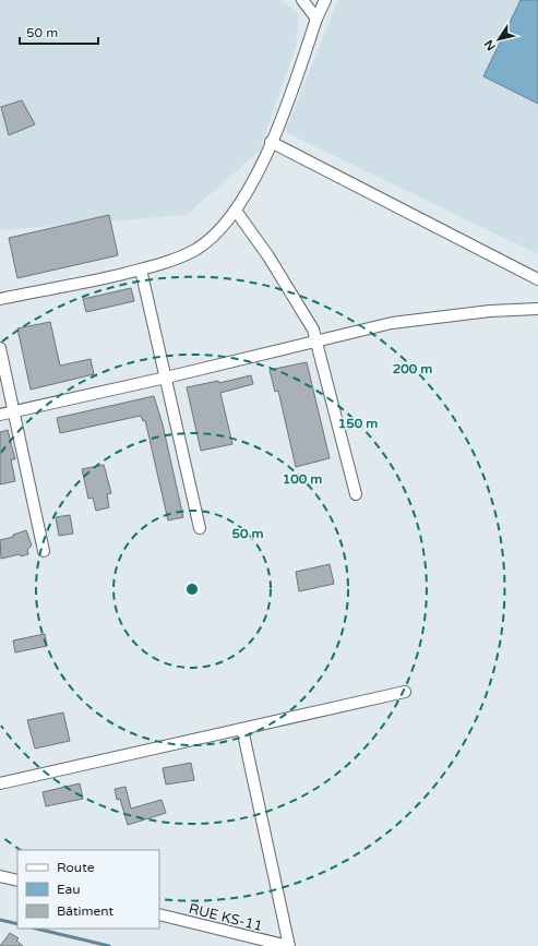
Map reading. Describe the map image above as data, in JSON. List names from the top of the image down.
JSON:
{
  "streets": {
    "street": ["RUE KS-11"]
  },
  "legend": ["Route", "Eau", "Bâtiment"],
  "scale_bar": "50 m",
  "north": "bottom left",
  "rings": [
    "200 m",
    "150 m",
    "100 m",
    "50 m"
  ]
}
